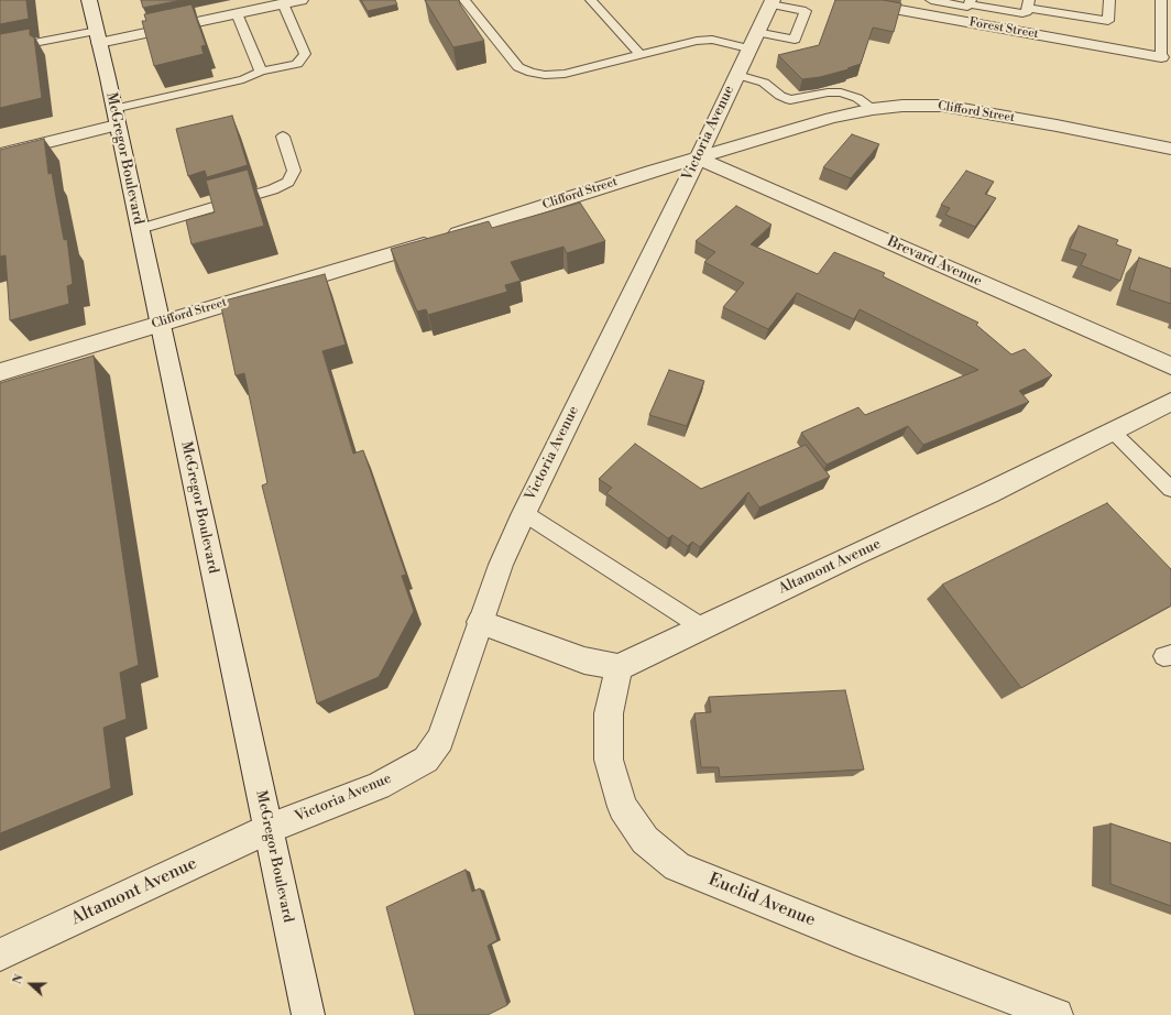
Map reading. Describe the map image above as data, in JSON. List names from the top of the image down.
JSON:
{
  "streets": {
    "street": [
      "Forest Street",
      "Clifford Street",
      "Victoria Avenue",
      "McGregor Boulevard",
      "Brevard Avenue",
      "Altamont Avenue",
      "Euclid Avenue"
    ]
  },
  "crossings": [
    ["Clifford Street", "Victoria Avenue"],
    ["Clifford Street", "McGregor Boulevard"],
    ["Clifford Street", "Brevard Avenue"],
    ["Victoria Avenue", "McGregor Boulevard"],
    ["Victoria Avenue", "Brevard Avenue"],
    ["Victoria Avenue", "Altamont Avenue"],
    ["McGregor Boulevard", "Altamont Avenue"],
    ["Altamont Avenue", "Euclid Avenue"]
  ],
  "north": "left"
}
